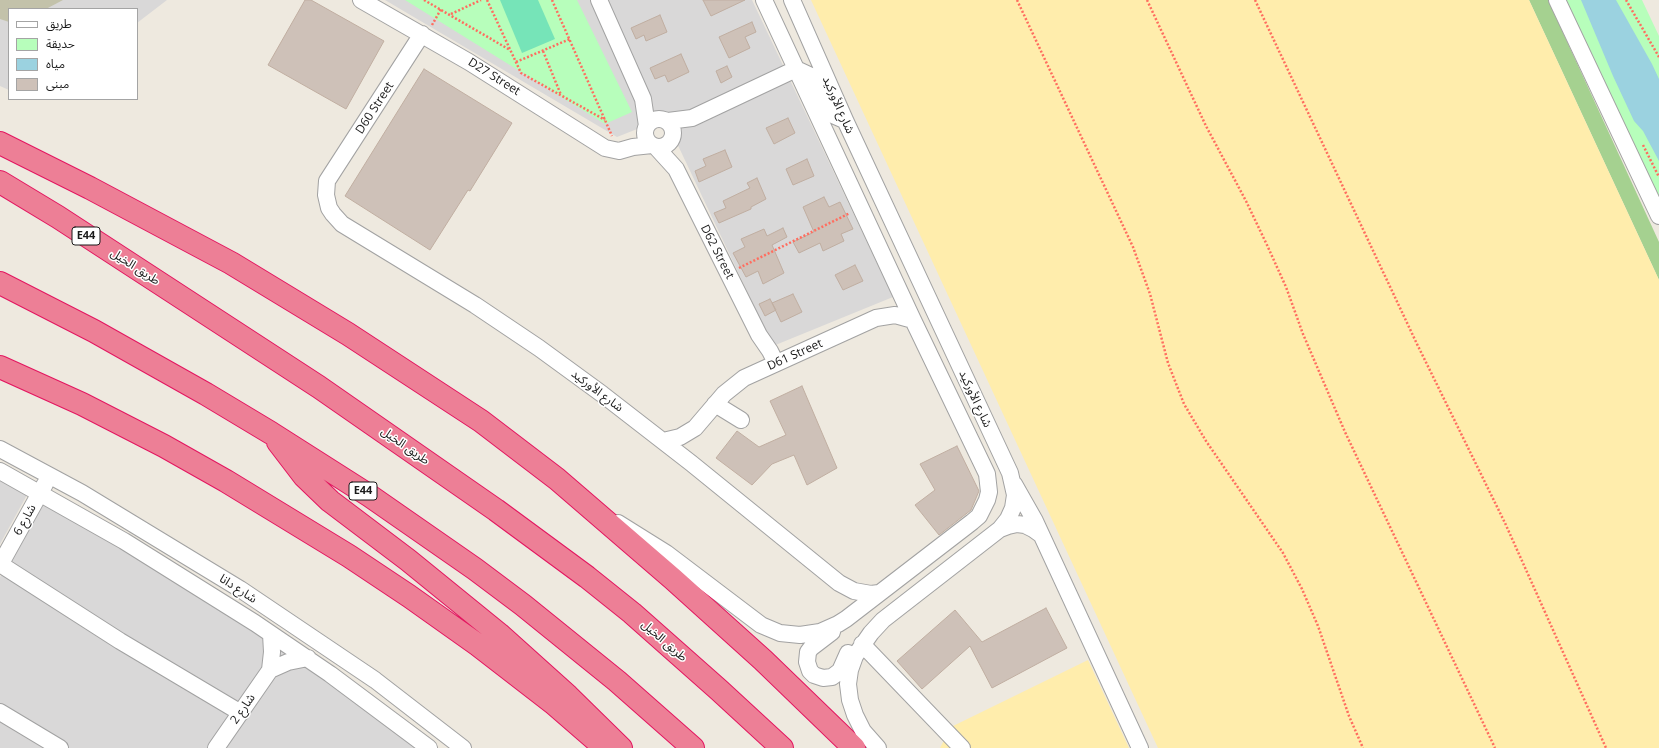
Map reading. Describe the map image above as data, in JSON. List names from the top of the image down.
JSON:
{
  "streets": {
    "highway": ["E44", "طريق الخيل"],
    "street": [
      "D27 Street",
      "شارع الأوركيد",
      "D60 Street",
      "D62 Street",
      "D61 Street",
      "شارع 6",
      "شارع دانا",
      "شارع 2"
    ]
  },
  "crossings": [
    ["D27 Street", "D60 Street"],
    ["D27 Street", "D62 Street"],
    ["شارع الأوركيد", "D60 Street"],
    ["شارع الأوركيد", "D61 Street"],
    ["D62 Street", "D61 Street"],
    ["شارع 6", "شارع دانا"],
    ["شارع دانا", "شارع 2"]
  ],
  "legend": [
    "طريق",
    "حديقة",
    "مياه",
    "مبنى"
  ]
}
